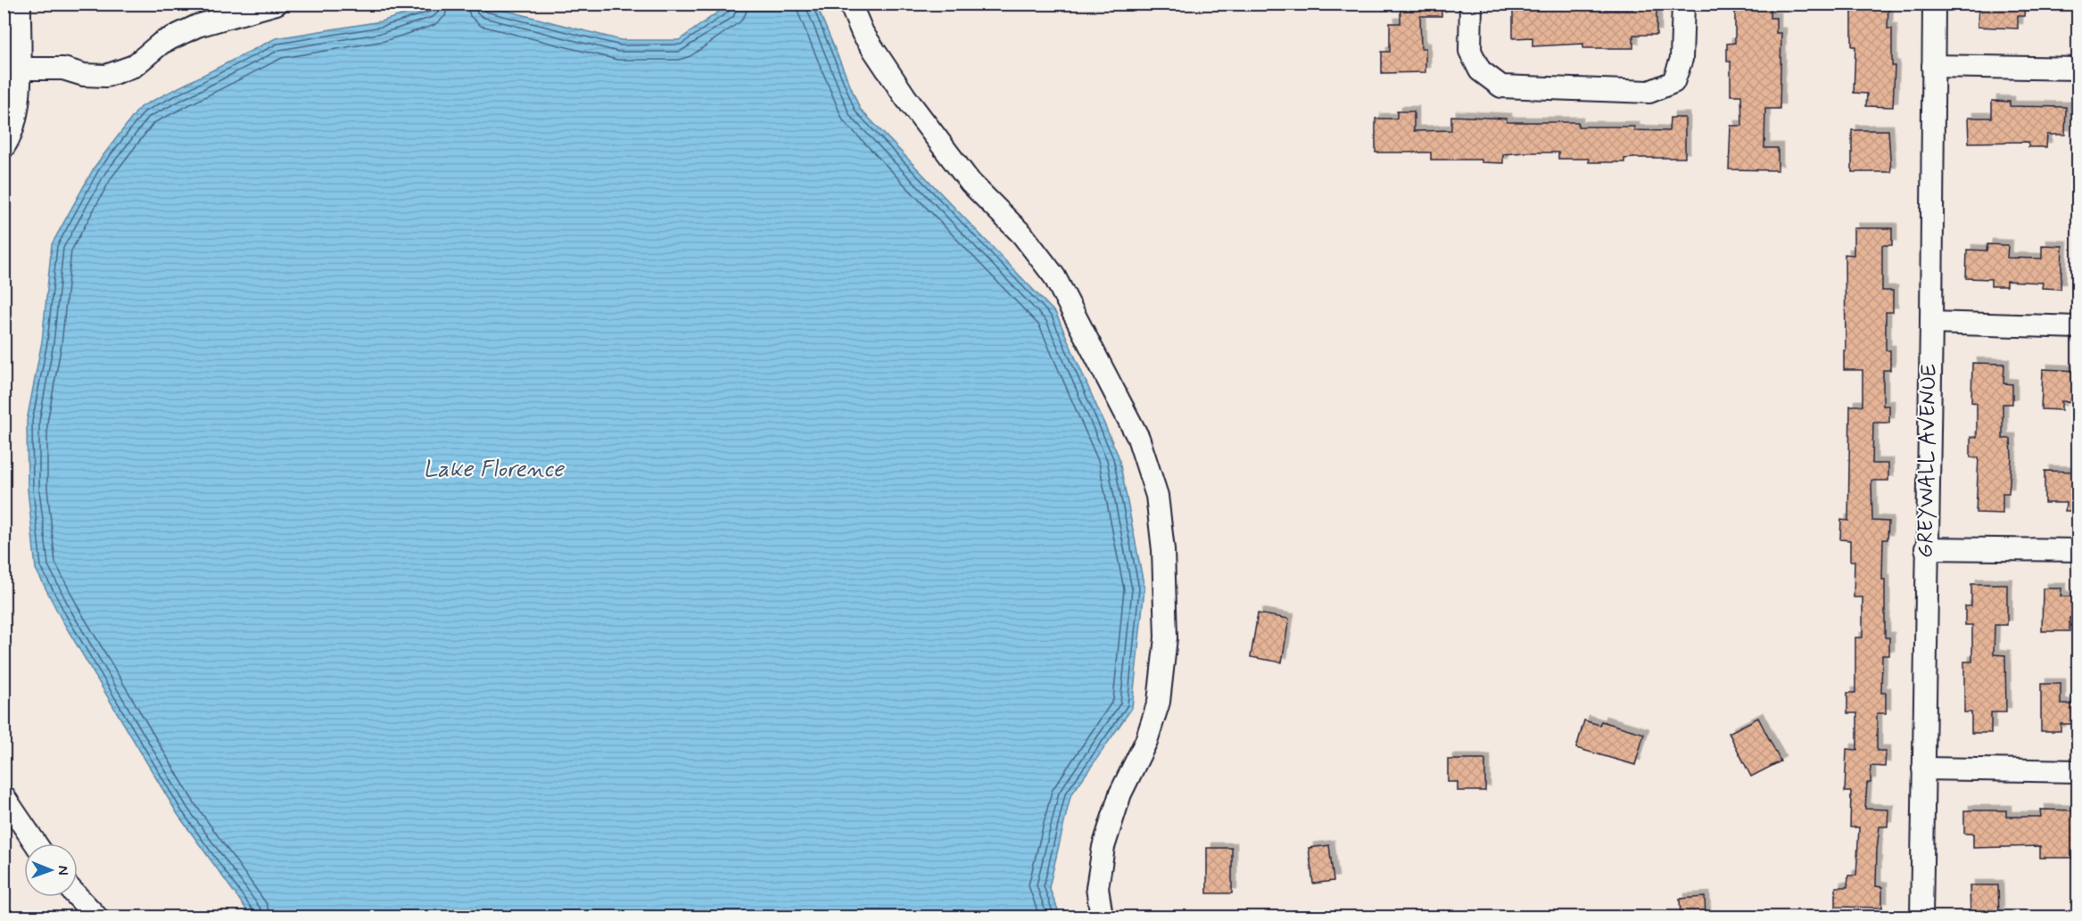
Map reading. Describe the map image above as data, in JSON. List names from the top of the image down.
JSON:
{
  "streets": {
    "street": ["GREYWALL AVENUE"]
  },
  "water": ["Lake Florence"],
  "north": "right"
}
